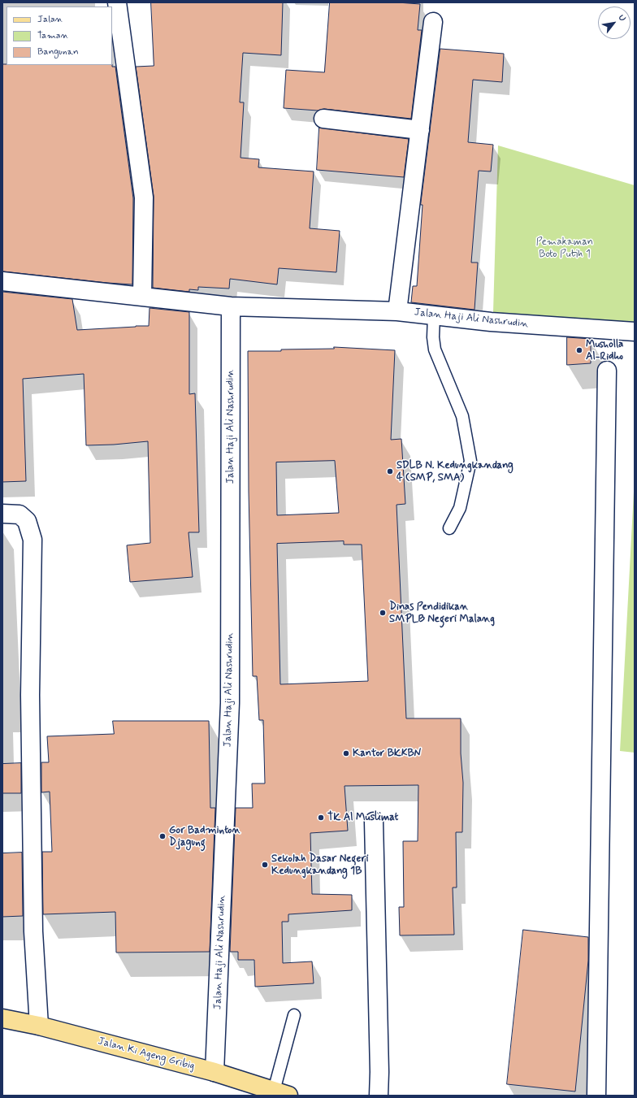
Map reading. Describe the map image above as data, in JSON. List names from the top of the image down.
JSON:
{
  "streets": {
    "main road": ["Jalan Ki Ageng Gribig"],
    "street": ["Jalan Haji Ali Nashrudin"]
  },
  "crossings": [
    ["Jalan Haji Ali Nashrudin", "Jalan Ki Ageng Gribig"]
  ],
  "parks": ["Pemakaman Boto Putih 1"],
  "places": [
    "Musholla Al-Ridho",
    "SDLB N. Kedungkandang 4 (SMP, SMA)",
    "Dinas Pendidikan SMPLB Negeri Malang",
    "Kantor BKKBN",
    "TK Al Muslimat",
    "Gor Badminton Djagung",
    "Sekolah Dasar Negeri Kedungkandang 1B"
  ],
  "legend": ["Jalan", "Taman", "Bangunan"],
  "north": "top right"
}
